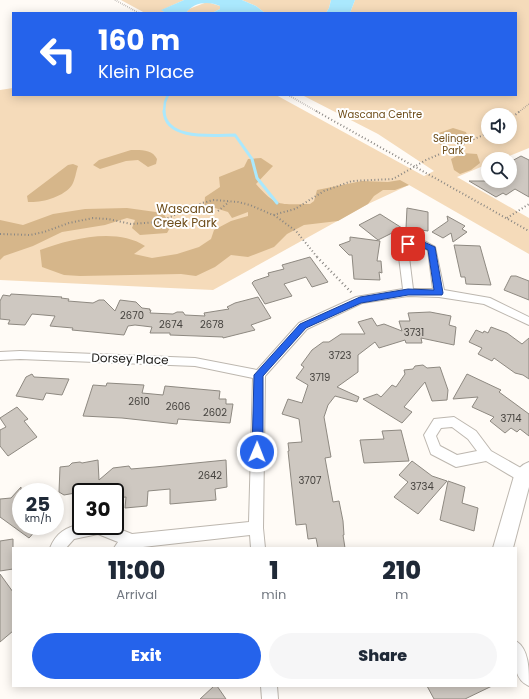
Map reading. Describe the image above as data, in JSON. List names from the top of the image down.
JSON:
{
  "streets": {
    "street": ["Dorsey Place"]
  },
  "parks": ["Wascana Centre", "Selinger Park", "Wascana Creek Park"],
  "house_numbers": [
    "2670",
    "2674",
    "2678",
    "3731",
    "3723",
    "3719",
    "2610",
    "2606",
    "2602",
    "3714",
    "2642",
    "3707",
    "3734"
  ],
  "page": {
    "turn": ["160 m", "Klein Place"],
    "speed": "25 km/h",
    "limit": "30",
    "eta": [
      "11:00",
      "Arrival",
      "1",
      "min",
      "210",
      "m"
    ],
    "buttons": ["Exit", "Share"]
  }
}
